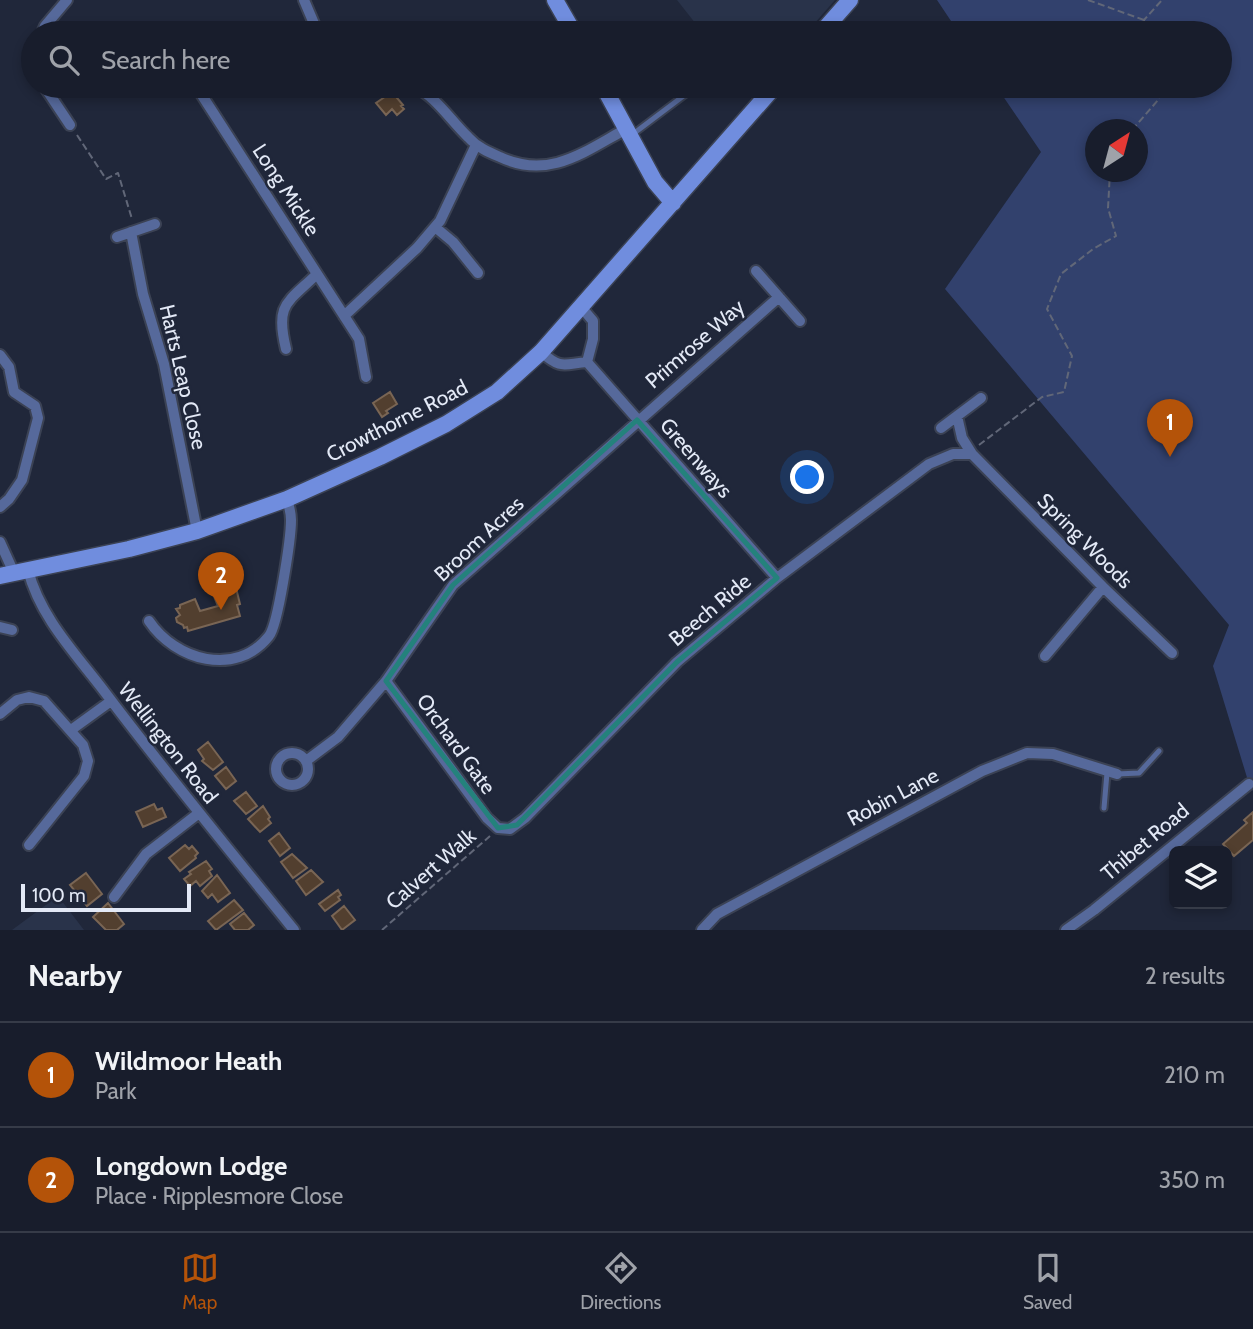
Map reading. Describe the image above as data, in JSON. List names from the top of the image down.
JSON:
{
  "streets": {
    "street": [
      "Long Mickle",
      "Primrose Way",
      "Harts Leap Close",
      "Crowthorne Road",
      "Greenways",
      "Broom Acres",
      "Spring Woods",
      "Beech Ride",
      "Wellington Road",
      "Orchard Gate",
      "Robin Lane",
      "Thibet Road"
    ],
    "path": ["Calvert Walk"]
  },
  "crossings": [
    ["Primrose Way", "Greenways"],
    ["Primrose Way", "Broom Acres"],
    ["Harts Leap Close", "Crowthorne Road"],
    ["Crowthorne Road", "Wellington Road"],
    ["Greenways", "Broom Acres"],
    ["Greenways", "Beech Ride"],
    ["Broom Acres", "Orchard Gate"],
    ["Spring Woods", "Beech Ride"],
    ["Beech Ride", "Orchard Gate"],
    ["Beech Ride", "Calvert Walk"],
    ["Orchard Gate", "Calvert Walk"]
  ],
  "scale_bar": "100 m",
  "north": "top right",
  "page": {
    "search": "Search here",
    "pins": ["1", "2"],
    "scale": "100 m",
    "heading": ["Nearby", "2 results"],
    "list": [
      {
        "mark": "1",
        "name": "Wildmoor Heath",
        "note": "Park",
        "value": "210 m"
      },
      {
        "mark": "2",
        "name": "Longdown Lodge",
        "note": "Place · Ripplesmore Close",
        "value": "350 m"
      }
    ],
    "nav": ["Map", "Directions", "Saved"]
  }
}
